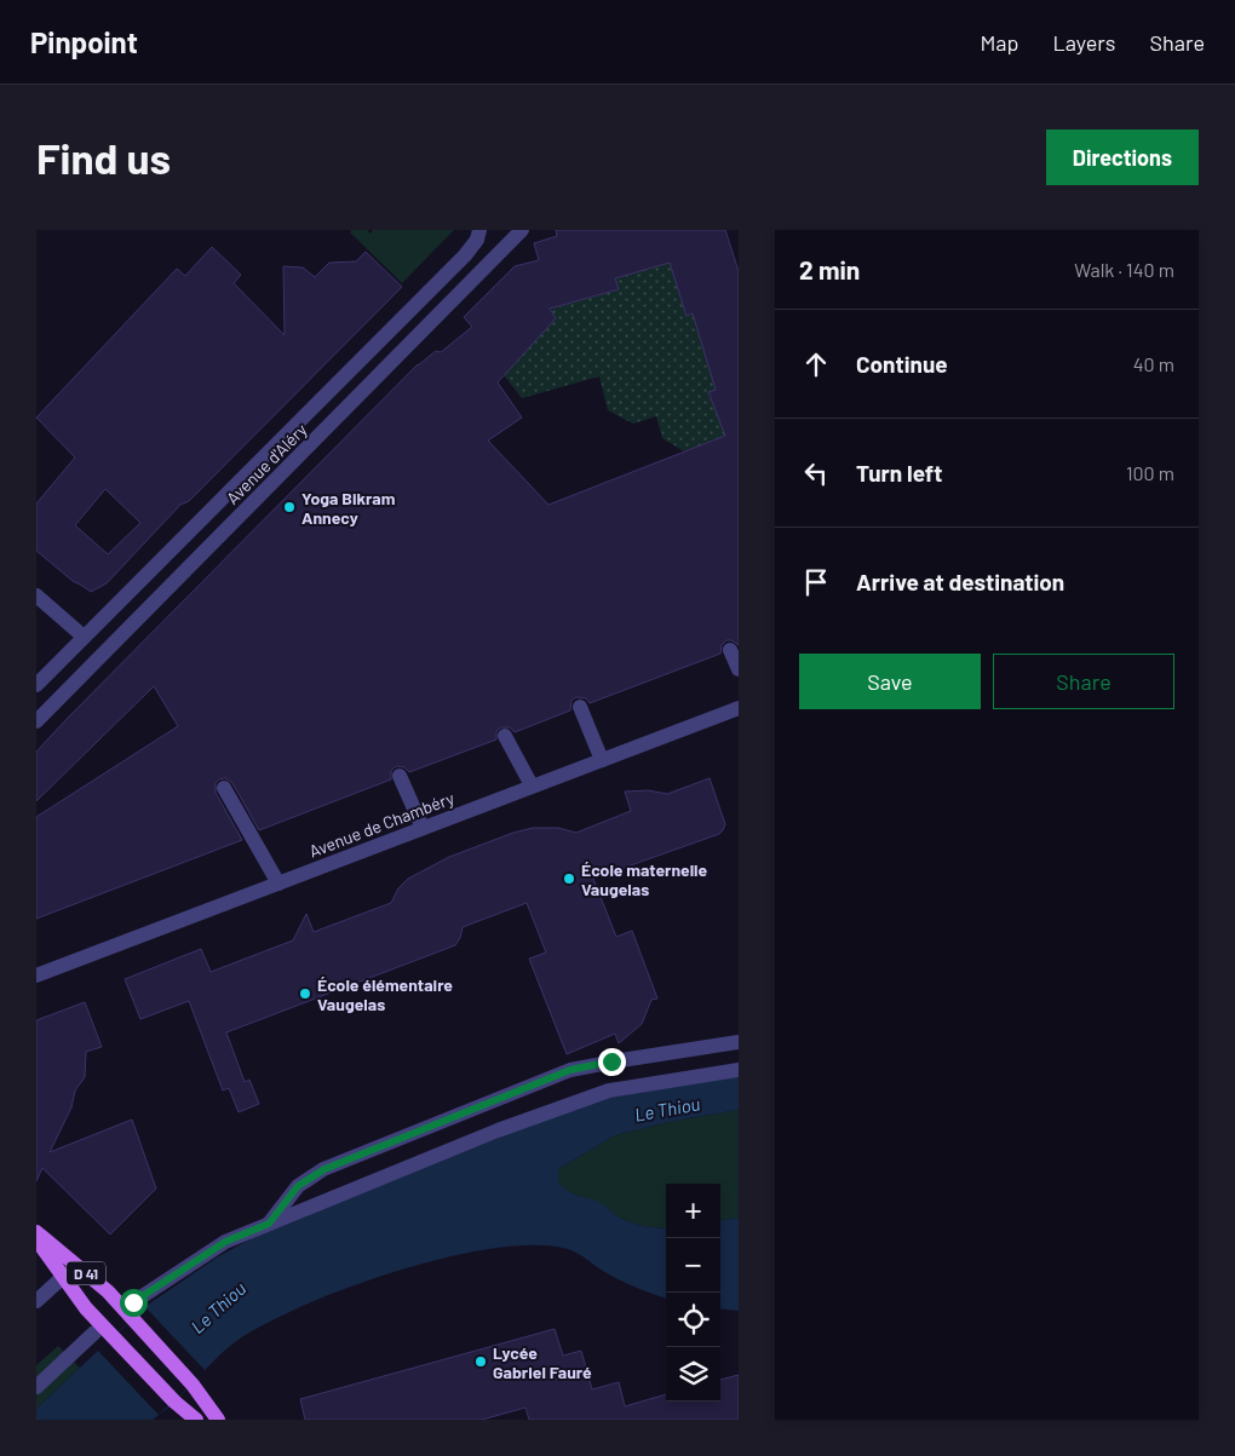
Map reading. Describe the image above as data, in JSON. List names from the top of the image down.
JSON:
{
  "streets": {
    "main road": ["D 41"],
    "street": ["Avenue d'Aléry", "Avenue de Chambéry"]
  },
  "water": ["Le Thiou"],
  "places": [
    "Yoga Bikram Annecy",
    "École maternelle Vaugelas",
    "École élémentaire Vaugelas",
    "Lycée Gabriel Fauré"
  ],
  "page": {
    "header": "Pinpoint",
    "nav": ["Map", "Layers", "Share"],
    "buttons": [
      "Directions",
      ["Save", "Share"]
    ],
    "title": "Find us",
    "heading": ["2 min", "Walk · 140 m"],
    "list": [
      ["Continue", "40 m"],
      ["Turn left", "100 m"],
      "Arrive at destination"
    ],
    "map_buttons": ["+", "−"]
  }
}
